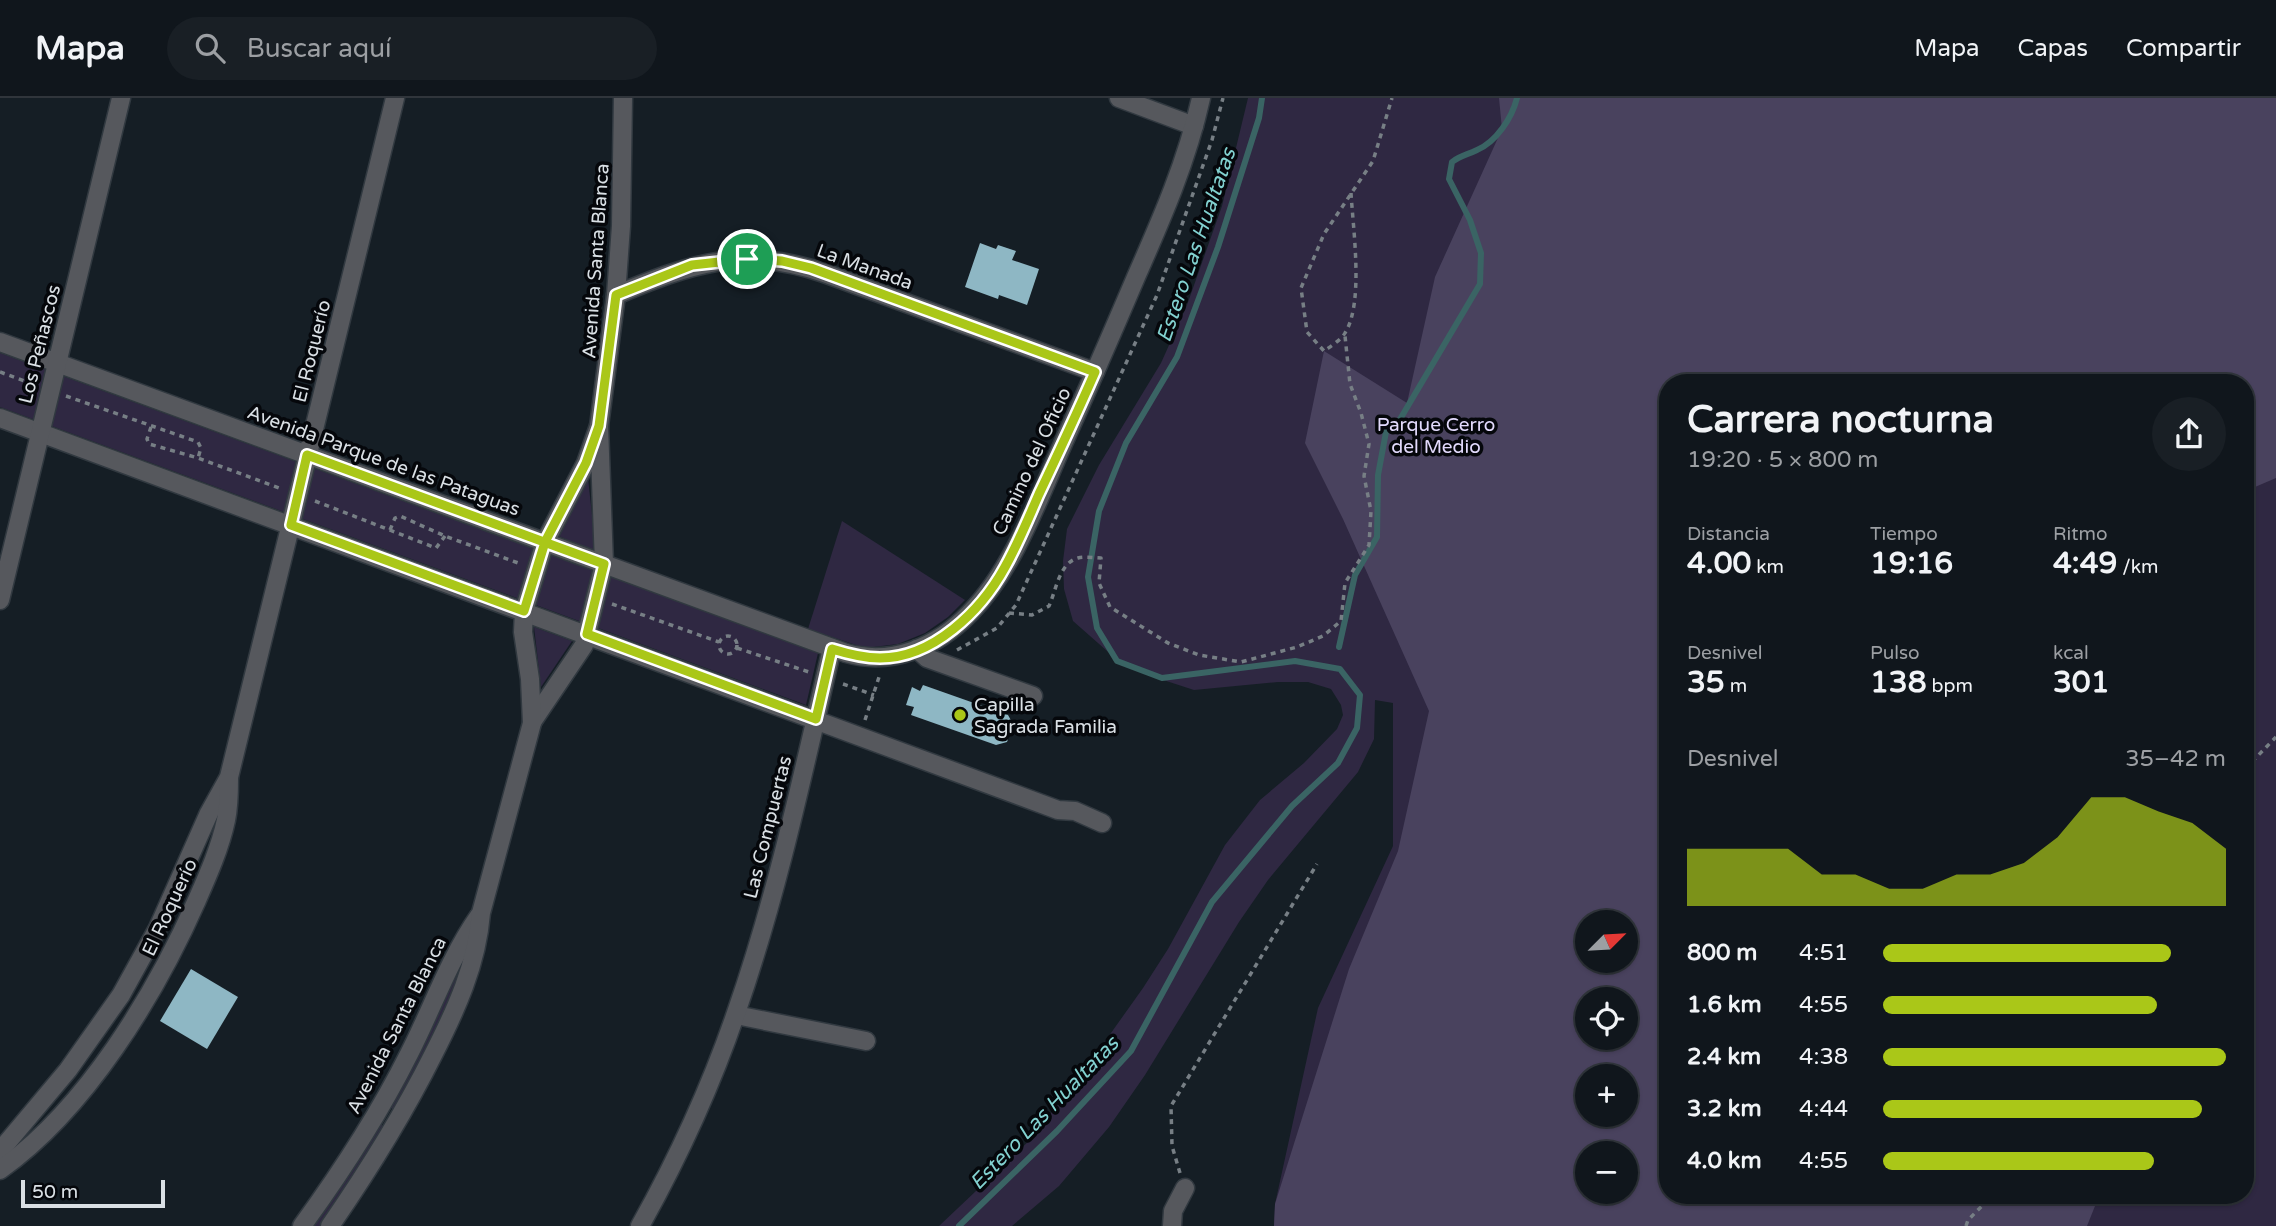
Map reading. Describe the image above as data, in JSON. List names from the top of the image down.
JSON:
{
  "streets": {
    "street": [
      "Avenida Santa Blanca",
      "La Manada",
      "Los Peñascos",
      "El Roquerío",
      "Avenida Parque de las Pataguas",
      "Camino del Oficio",
      "Las Compuertas"
    ]
  },
  "crossings": [
    ["Avenida Santa Blanca", "La Manada"],
    ["Avenida Santa Blanca", "Avenida Parque de las Pataguas"],
    ["La Manada", "Camino del Oficio"],
    ["Los Peñascos", "Avenida Parque de las Pataguas"],
    ["El Roquerío", "Avenida Parque de las Pataguas"],
    ["Avenida Parque de las Pataguas", "Camino del Oficio"],
    ["Avenida Parque de las Pataguas", "Las Compuertas"],
    ["Camino del Oficio", "Las Compuertas"]
  ],
  "water": ["Estero Las Hualtatas"],
  "parks": ["Parque Cerro del Medio"],
  "places": ["Capilla Sagrada Familia"],
  "scale_bar": "50 m",
  "north": "top right",
  "page": {
    "header": "Mapa",
    "search": "Buscar aquí",
    "nav": ["Mapa", "Capas", "Compartir"],
    "heading": ["Carrera nocturna", "19:20 · 5 × 800 m"],
    "stats": [
      ["Distancia", "4.00 km"],
      ["Tiempo", "19:16"],
      ["Ritmo", "4:49 /km"],
      ["Desnivel", "35 m"],
      ["Pulso", "138 bpm"],
      ["kcal", "301"]
    ],
    "chart": ["Desnivel", "35–42 m"],
    "map_buttons": ["+", "−"],
    "list": [
      {
        "name": "800 m",
        "note": "4:51"
      },
      {
        "name": "1.6 km",
        "note": "4:55"
      },
      {
        "name": "2.4 km",
        "note": "4:38"
      },
      {
        "name": "3.2 km",
        "note": "4:44"
      },
      {
        "name": "4.0 km",
        "note": "4:55"
      }
    ],
    "scale": "50 m"
  }
}
